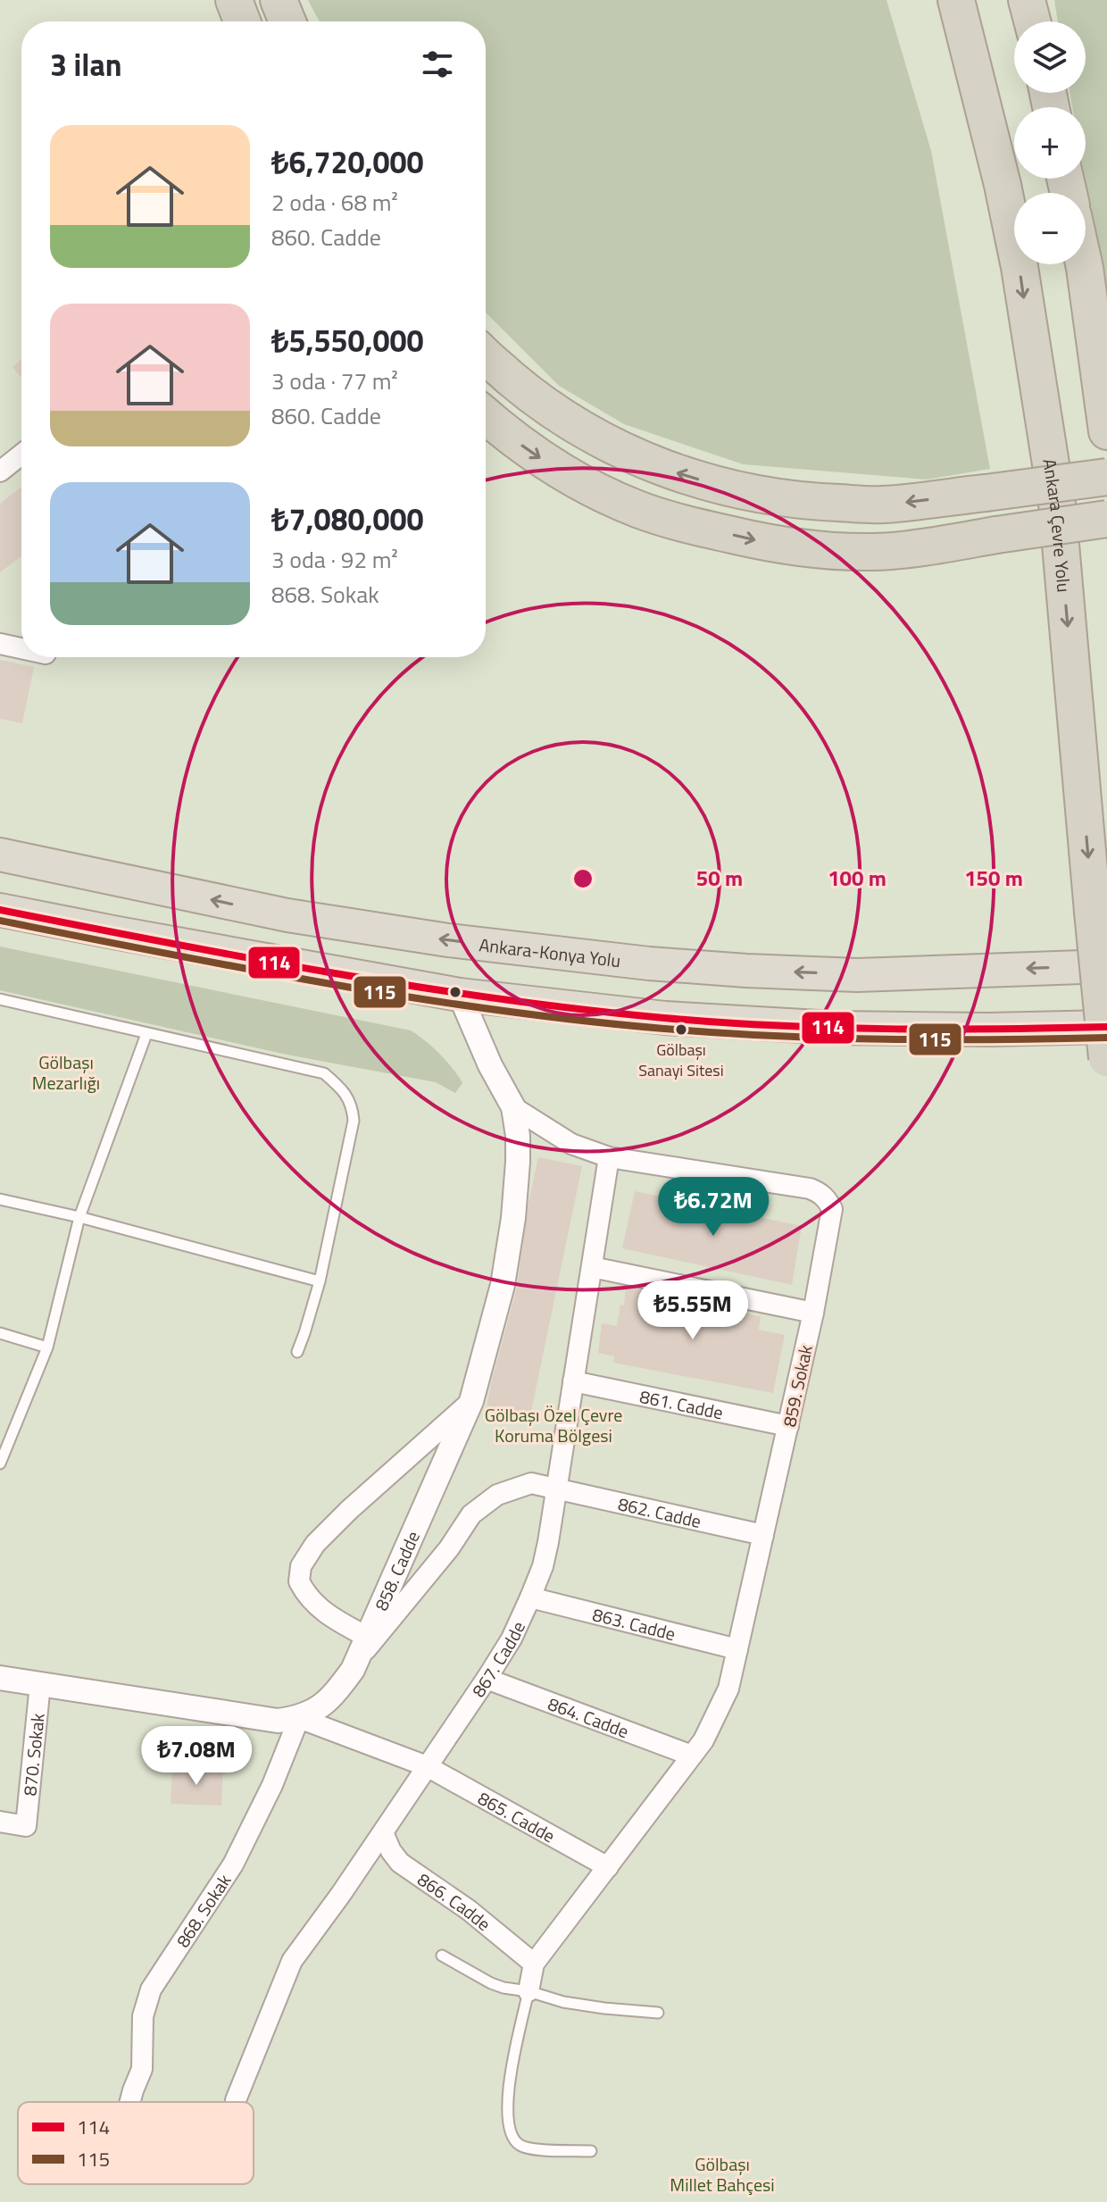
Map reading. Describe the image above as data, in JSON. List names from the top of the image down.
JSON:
{
  "streets": {
    "highway": ["Ankara Çevre Yolu", "Ankara-Konya Yolu"],
    "street": [
      "859. Sokak",
      "861. Cadde",
      "862. Cadde",
      "858. Cadde",
      "863. Cadde",
      "867. Cadde",
      "864. Cadde",
      "870. Sokak",
      "865. Cadde",
      "866. Cadde",
      "868. Sokak"
    ]
  },
  "crossings": [
    ["859. Sokak", "861. Cadde"],
    ["859. Sokak", "862. Cadde"],
    ["859. Sokak", "858. Cadde"],
    ["859. Sokak", "863. Cadde"],
    ["859. Sokak", "867. Cadde"],
    ["859. Sokak", "864. Cadde"],
    ["859. Sokak", "865. Cadde"],
    ["859. Sokak", "866. Cadde"],
    ["861. Cadde", "867. Cadde"],
    ["862. Cadde", "858. Cadde"],
    ["862. Cadde", "867. Cadde"],
    ["858. Cadde", "868. Sokak"],
    ["863. Cadde", "867. Cadde"],
    ["867. Cadde", "864. Cadde"],
    ["867. Cadde", "865. Cadde"],
    ["867. Cadde", "866. Cadde"]
  ],
  "one_way": ["Ankara Çevre Yolu"],
  "parks": ["Gölbaşı Mezarlığı", "Gölbaşı Özel Çevre Koruma Bölgesi", "Gölbaşı Millet Bahçesi"],
  "places": ["Gölbaşı Sanayi Sitesi"],
  "lines": ["transit line 114", "transit line 115"],
  "legend": ["114", "115"],
  "page": {
    "map_buttons": ["+", "−"],
    "heading": "3 ilan",
    "list": [
      {
        "name": "₺6,720,000",
        "note": "2 oda · 68 m² · 860. Cadde"
      },
      {
        "name": "₺5,550,000",
        "note": "3 oda · 77 m² · 860. Cadde"
      },
      {
        "name": "₺7,080,000",
        "note": "3 oda · 92 m² · 868. Sokak"
      }
    ],
    "price": ["₺6.72M", "₺5.55M", "₺7.08M"]
  },
  "rings": ["50 m", "100 m", "150 m"]
}
